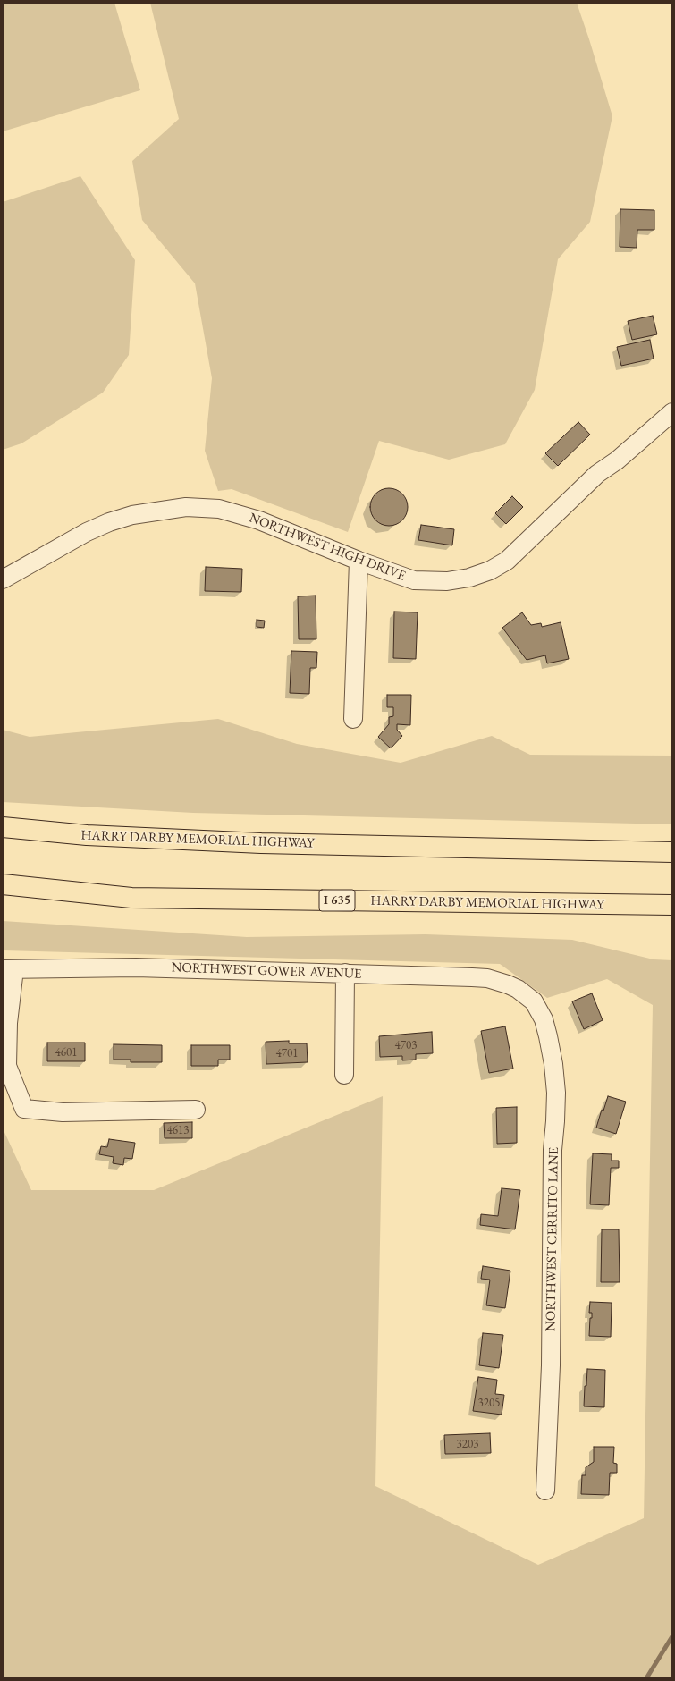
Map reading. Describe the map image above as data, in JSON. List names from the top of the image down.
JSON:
{
  "streets": {
    "highway": ["HARRY DARBY MEMORIAL HIGHWAY", "I 635"],
    "street": ["NORTHWEST HIGH DRIVE", "NORTHWEST GOWER AVENUE", "NORTHWEST CERRITO LANE"]
  },
  "crossings": [
    ["NORTHWEST GOWER AVENUE", "NORTHWEST CERRITO LANE"]
  ],
  "house_numbers": [
    "4703",
    "4601",
    "4701",
    "4613",
    "3205",
    "3203"
  ]
}
